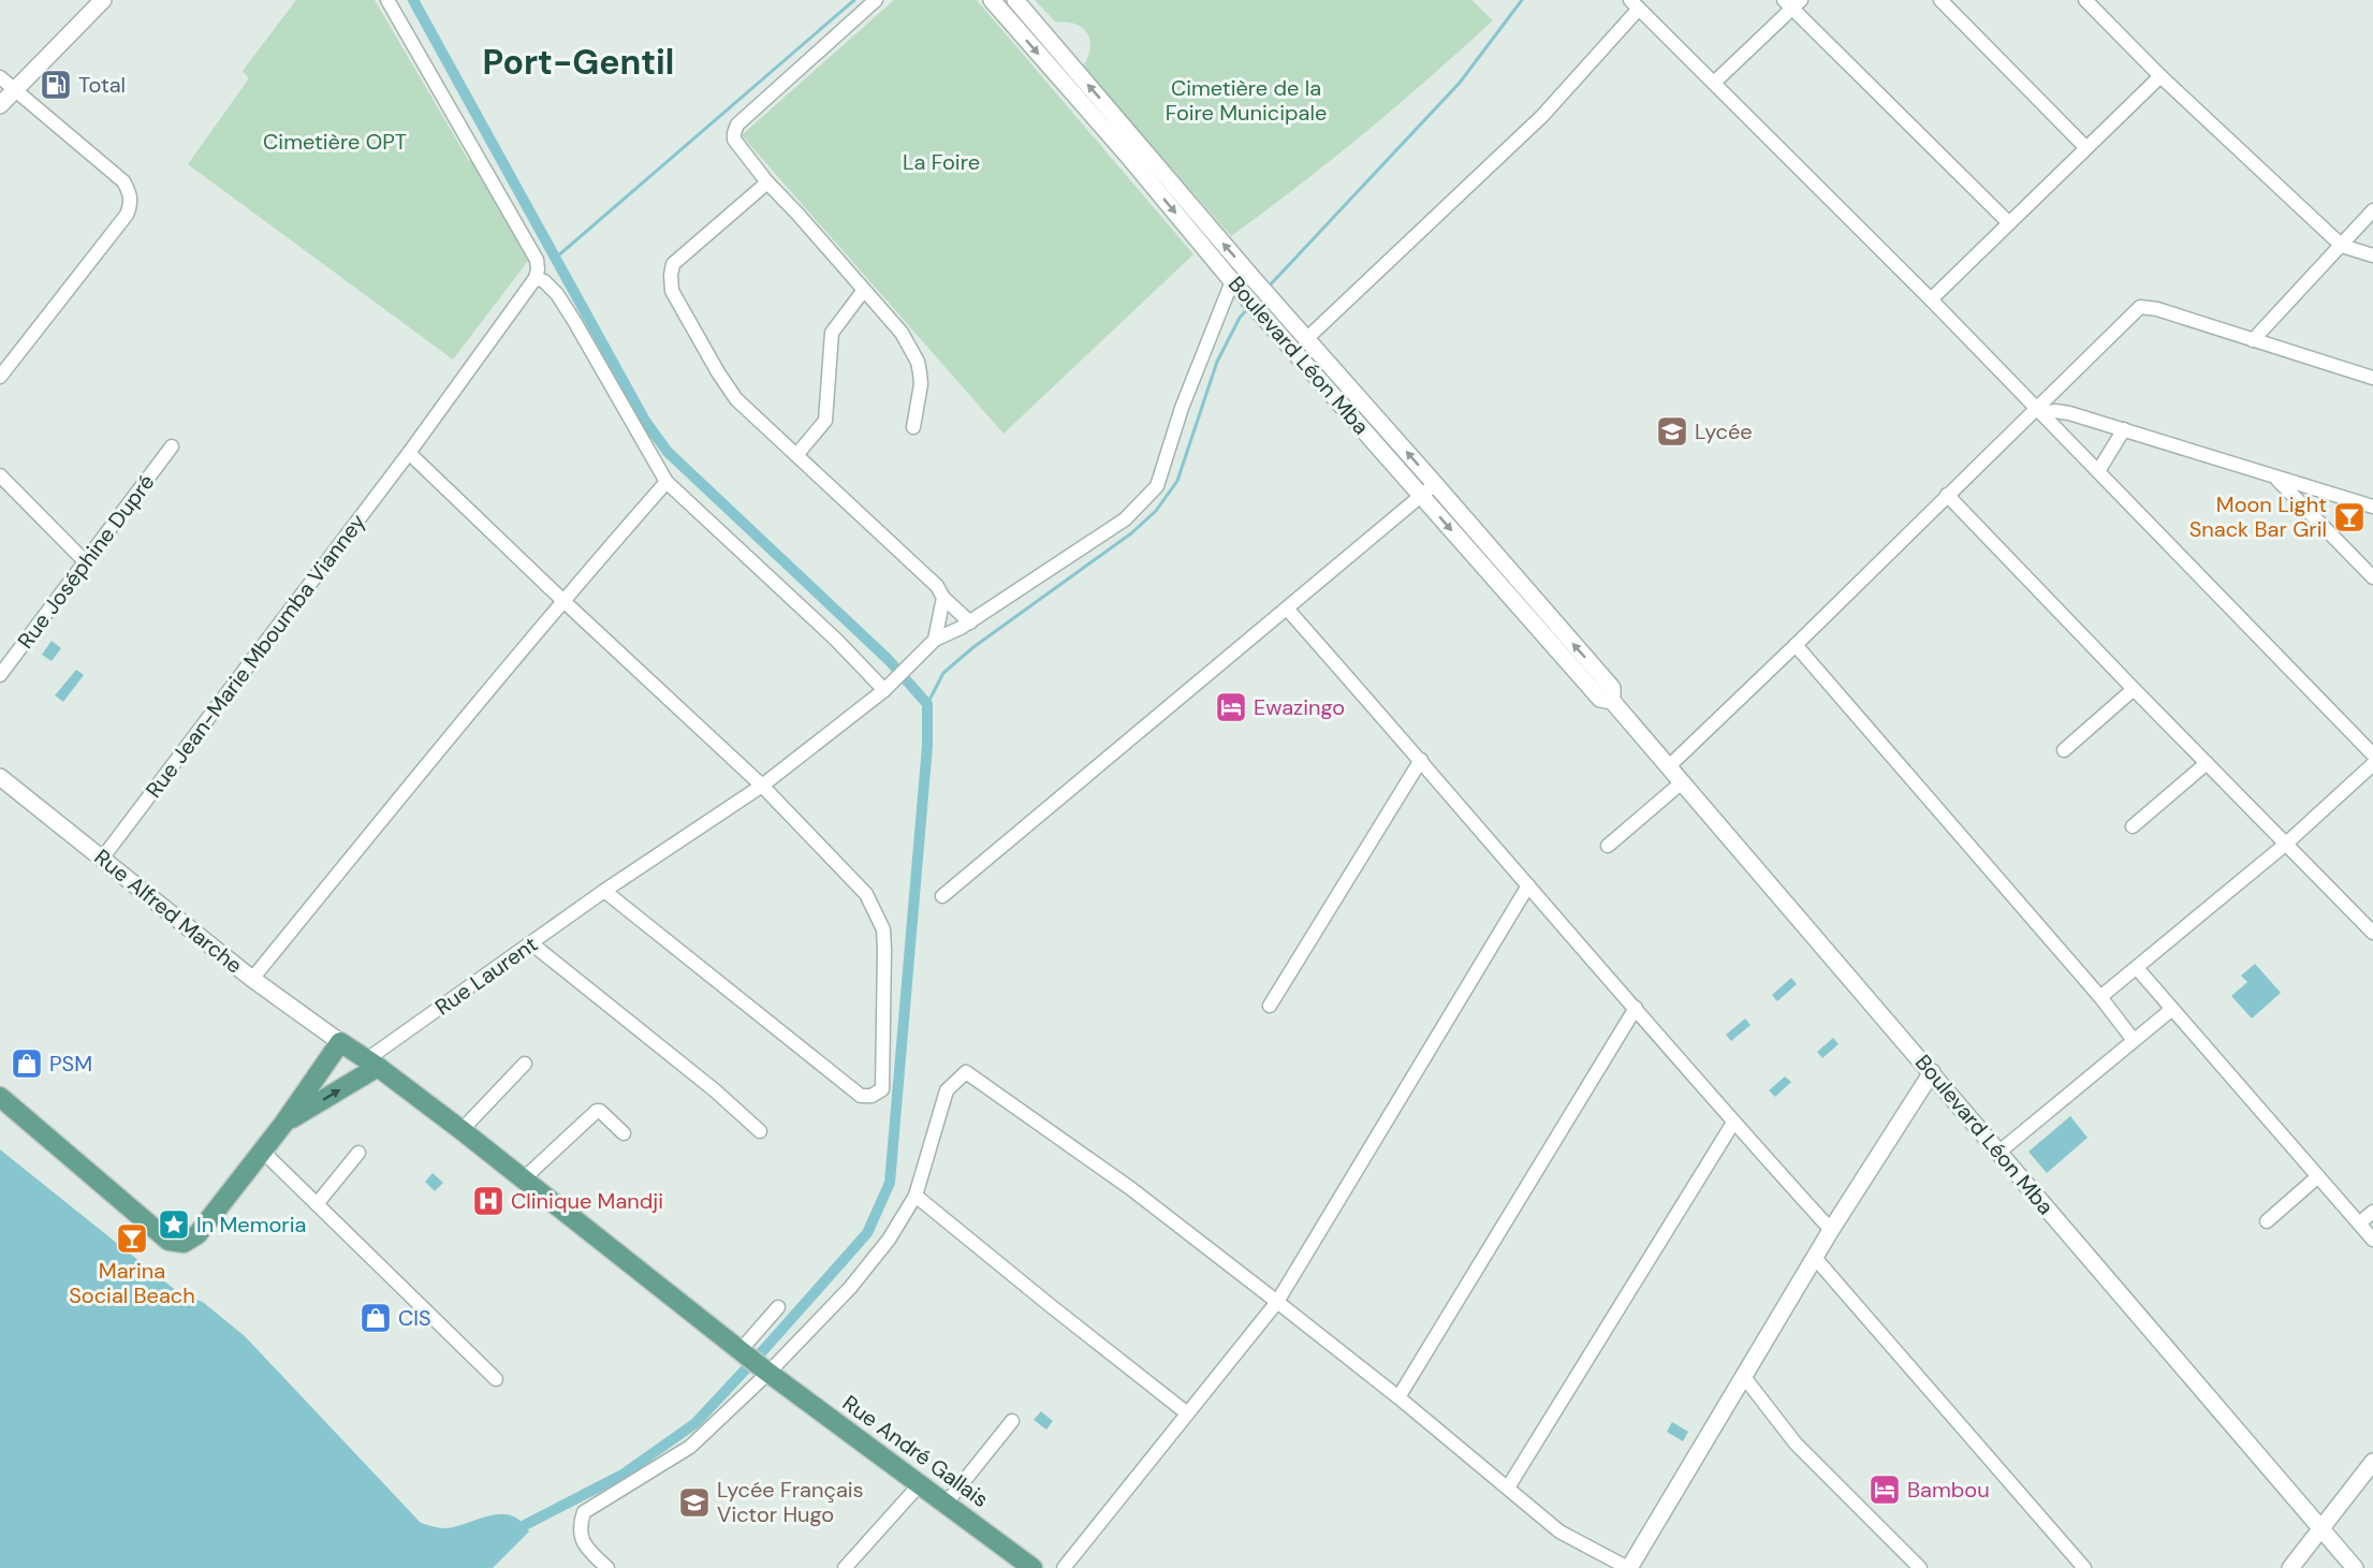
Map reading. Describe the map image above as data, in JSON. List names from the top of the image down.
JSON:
{
  "streets": {
    "main road": ["Rue André Gallais"],
    "street": [
      "Boulevard Léon Mba",
      "Rue Joséphine Dupré",
      "Rue Jean-Marie Mboumba Vianney",
      "Rue Alfred Marche",
      "Rue Laurent"
    ]
  },
  "crossings": [
    ["Boulevard Léon Mba", "Rue Laurent"],
    ["Rue Jean-Marie Mboumba Vianney", "Rue Alfred Marche"],
    ["Rue Alfred Marche", "Rue André Gallais"],
    ["Rue Laurent", "Rue André Gallais"]
  ],
  "districts": ["Port-Gentil"],
  "parks": ["Cimetière de la Foire Municipale", "Cimetière OPT", "La Foire"],
  "places": {
    "fuel station": ["Total"],
    "school or university": ["Lycée", "Lycée Français Victor Hugo"],
    "bar": ["Moon Light Snack Bar Gril", "Marina Social Beach"],
    "hotel": ["Ewazingo", "Bambou"],
    "shop": ["PSM", "CIS"],
    "hospital": ["Clinique Mandji"],
    "place": ["In Memoria"]
  }
}
